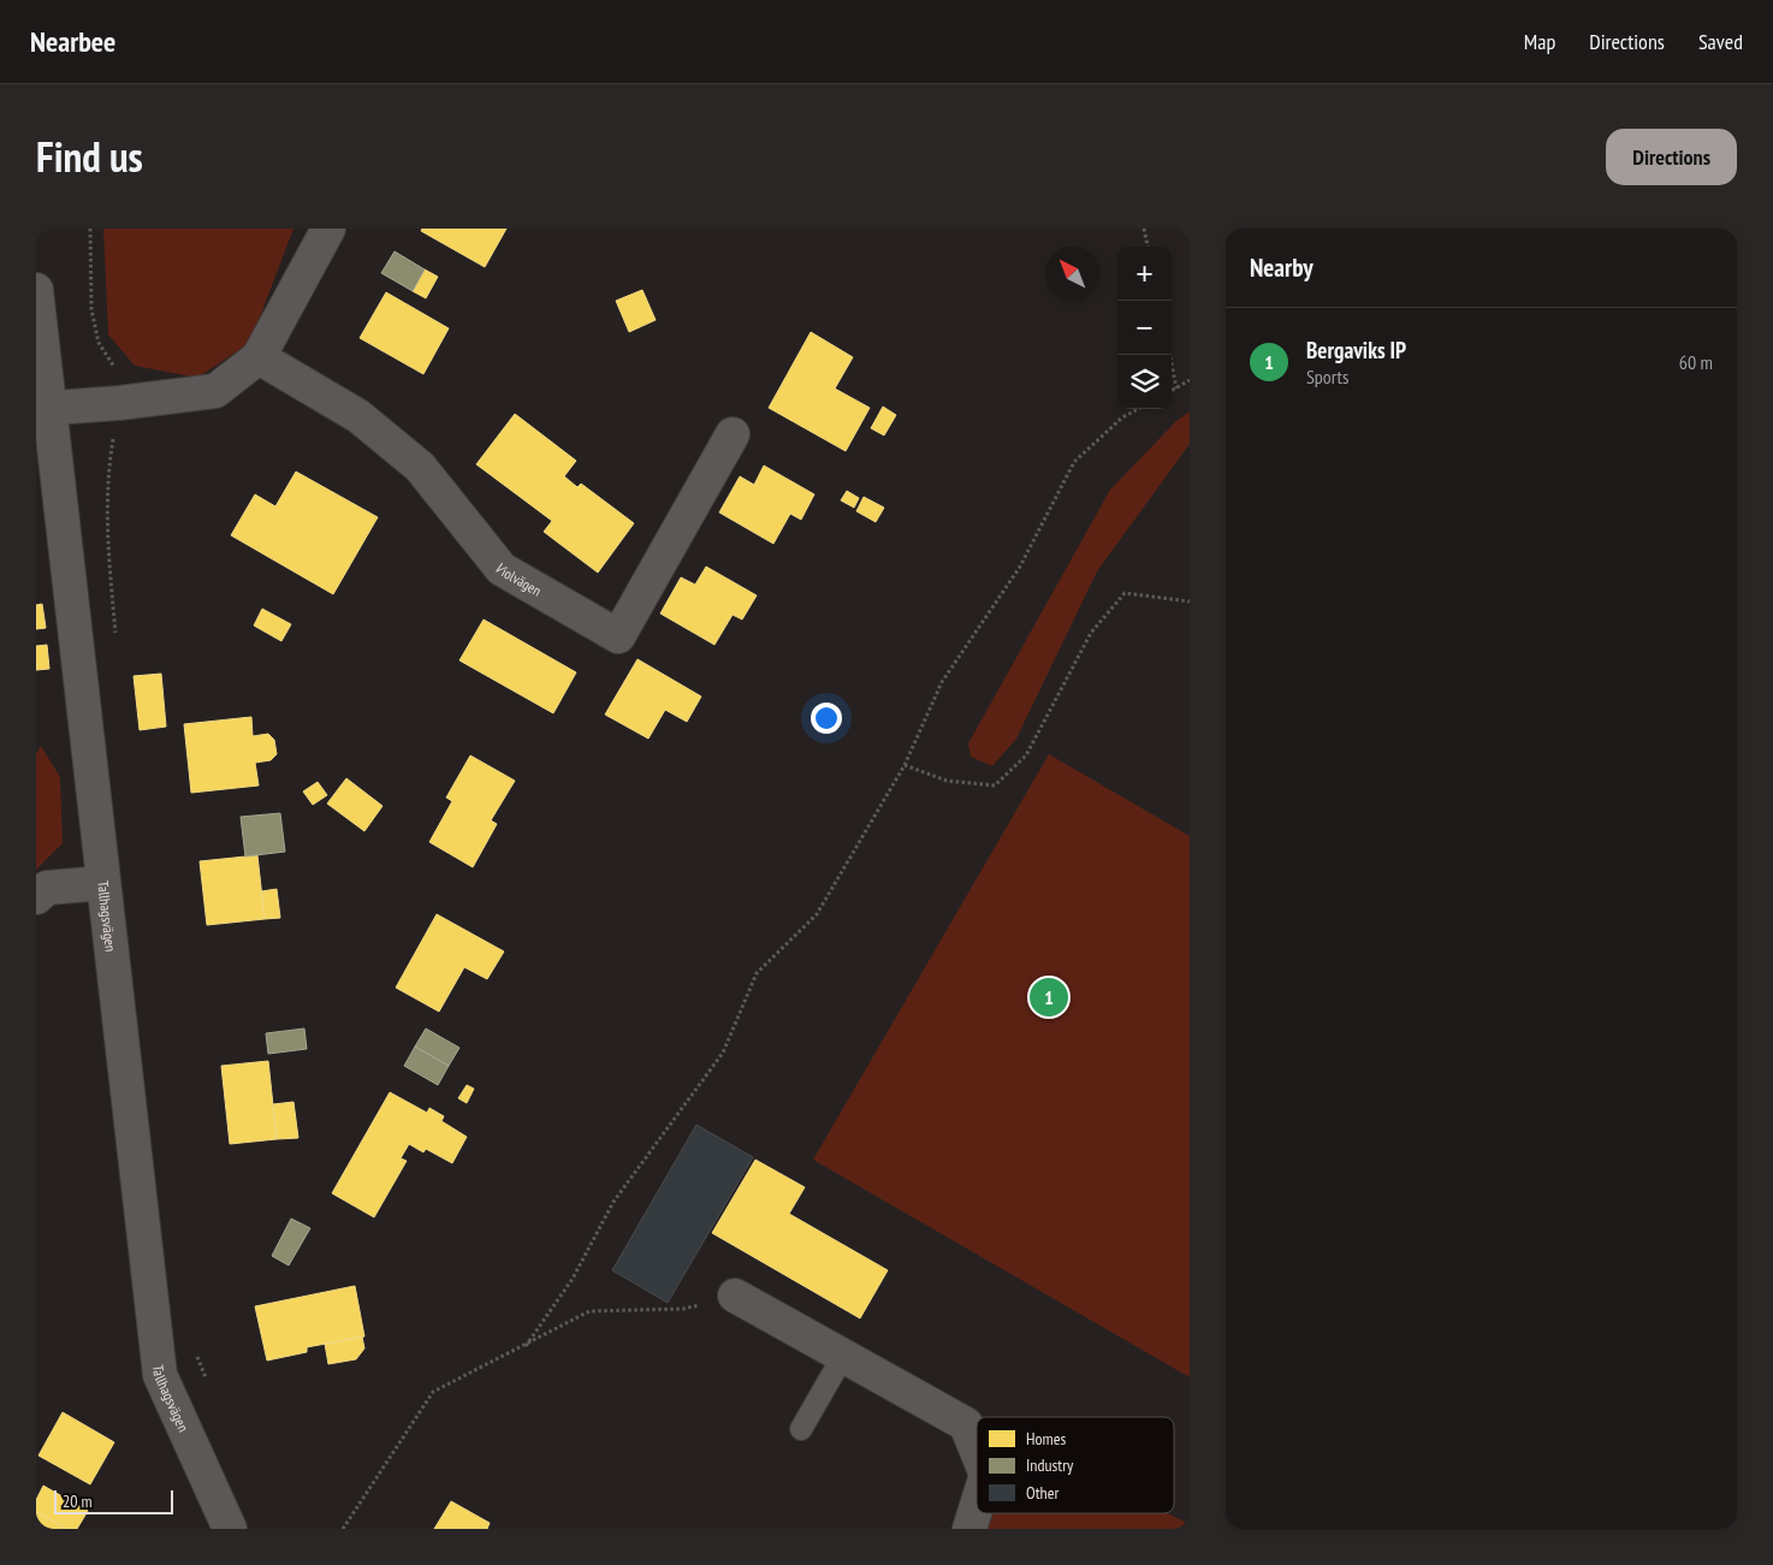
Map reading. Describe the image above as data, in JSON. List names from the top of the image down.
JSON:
{
  "streets": {
    "street": ["Violvägen", "Tallhagsvägen"]
  },
  "legend": ["Homes", "Industry", "Other"],
  "scale_bar": "20 m",
  "north": "top left",
  "page": {
    "header": "Nearbee",
    "nav": ["Map", "Directions", "Saved"],
    "title": "Find us",
    "buttons": "Directions",
    "heading": "Nearby",
    "map_buttons": ["+", "−"],
    "list": [
      {
        "mark": "1",
        "name": "Bergaviks IP",
        "note": "Sports",
        "value": "60 m"
      }
    ],
    "pins": "1",
    "scale": "20 m"
  }
}
